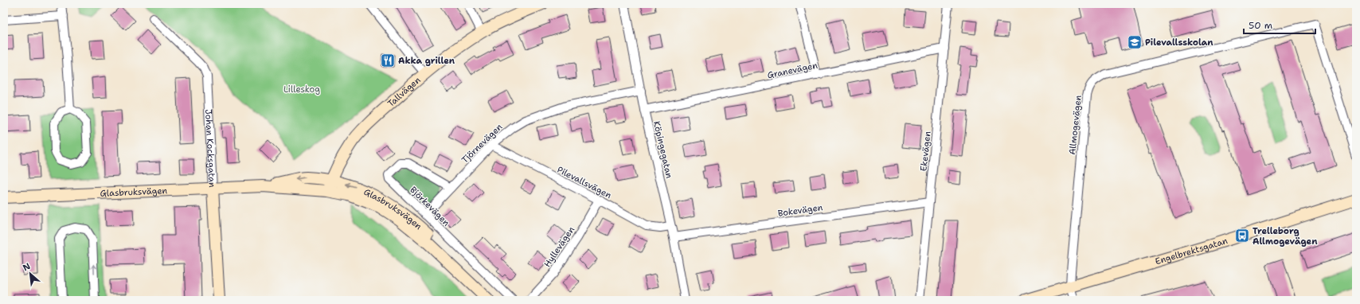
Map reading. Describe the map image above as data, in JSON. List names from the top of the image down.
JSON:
{
  "streets": {
    "main road": [
      "Tallvägen",
      "Johan Kocksgatan",
      "Glasbruksvägen",
      "Engelbrektsgatan"
    ],
    "street": [
      "Granevägen",
      "Allmogevägen",
      "Tjörnevägen",
      "Köpingegatan",
      "Ekevägen",
      "Pilevallsvägen",
      "Björkevägen",
      "Bokevägen",
      "Hyllevägen"
    ]
  },
  "crossings": [
    ["Granevägen", "Köpingegatan"],
    ["Granevägen", "Ekevägen"],
    ["Tallvägen", "Glasbruksvägen"],
    ["Allmogevägen", "Engelbrektsgatan"],
    ["Tjörnevägen", "Köpingegatan"],
    ["Tjörnevägen", "Pilevallsvägen"],
    ["Tjörnevägen", "Björkevägen"],
    ["Johan Kocksgatan", "Glasbruksvägen"],
    ["Köpingegatan", "Pilevallsvägen"],
    ["Köpingegatan", "Bokevägen"],
    ["Ekevägen", "Bokevägen"],
    ["Pilevallsvägen", "Hyllevägen"]
  ],
  "parks": ["Lilleskog"],
  "places": {
    "school or university": ["Pilevallsskolan"],
    "restaurant": ["Akka grillen"],
    "bus stop": ["Trelleborg Allmogevägen"]
  },
  "scale_bar": "50 m",
  "north": "top left"
}
